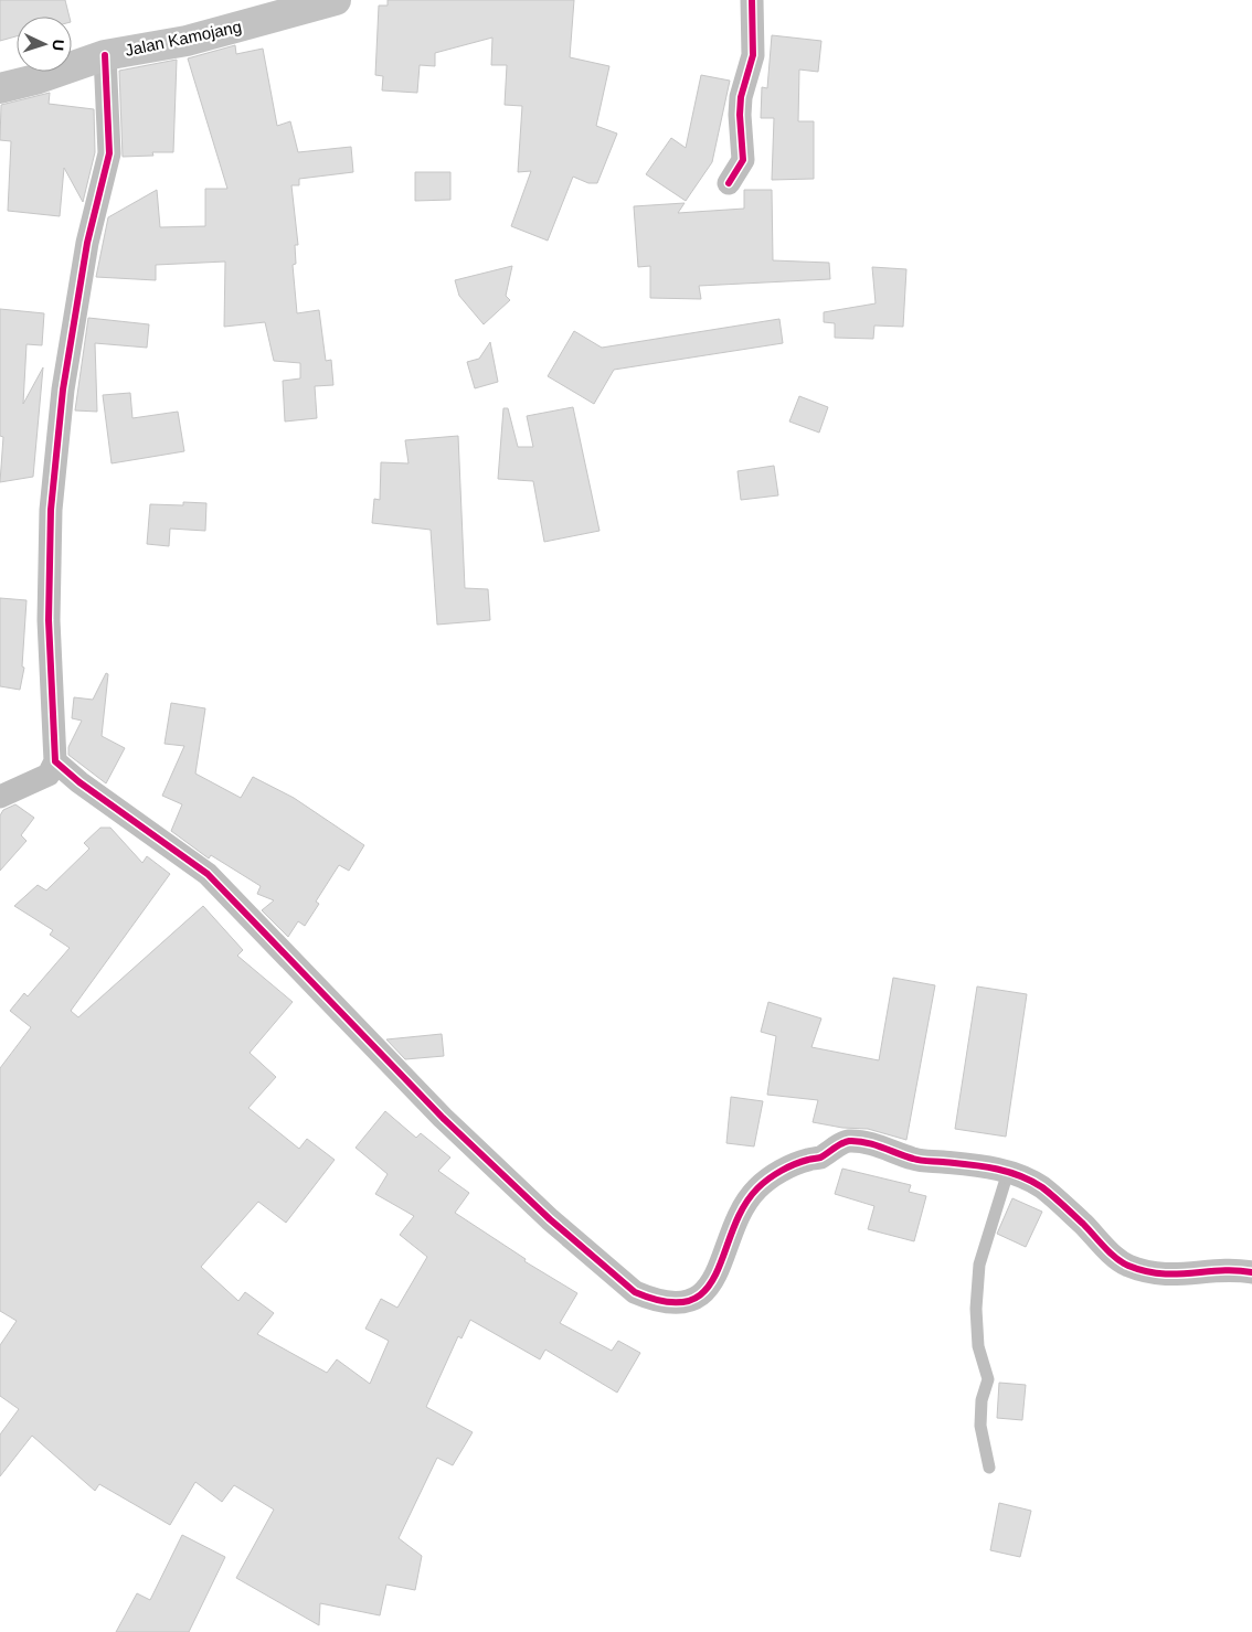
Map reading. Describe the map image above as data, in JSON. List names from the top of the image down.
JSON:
{
  "streets": {
    "main road": ["Jalan Kamojang"]
  },
  "north": "right"
}
